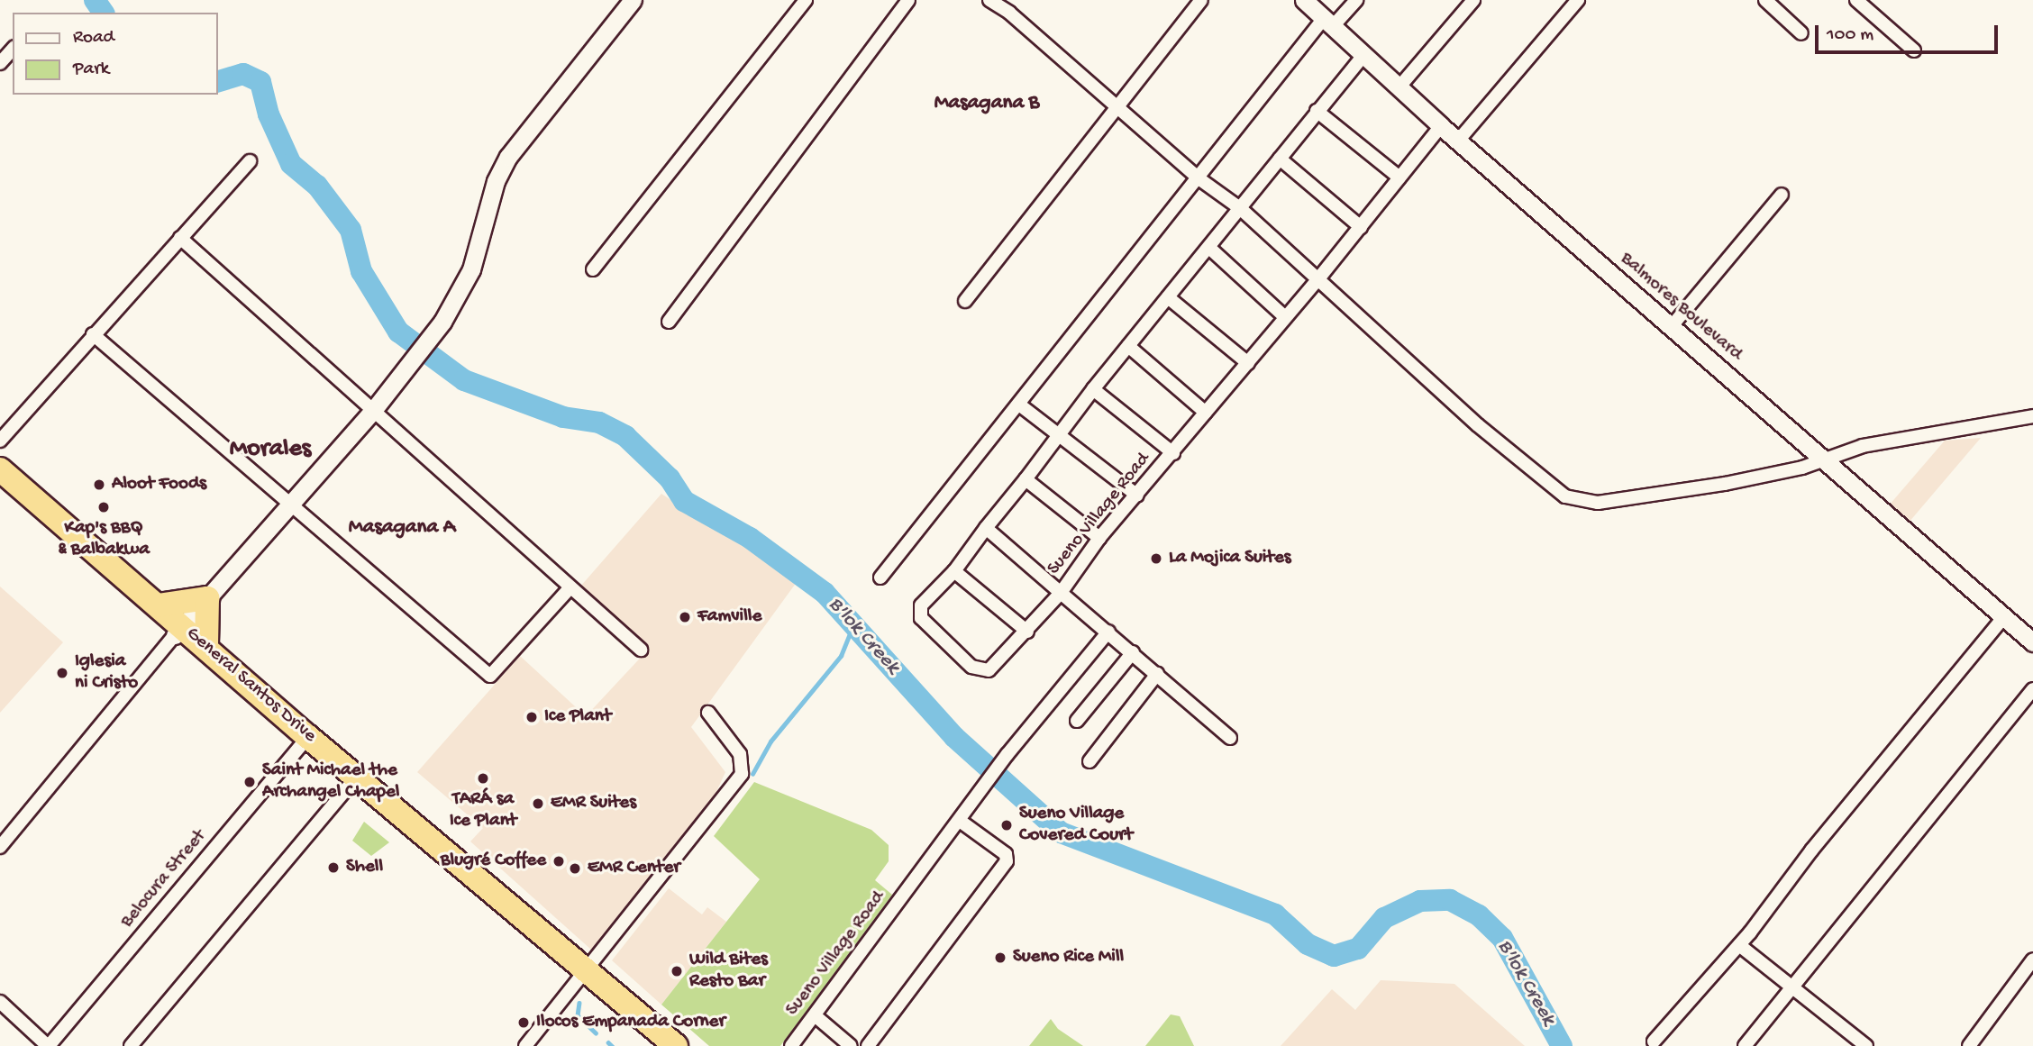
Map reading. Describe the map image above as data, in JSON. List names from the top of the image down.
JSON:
{
  "streets": {
    "highway": ["General Santos Drive"],
    "street": ["Balmores Boulevard", "Sueno Village Road", "Belocura Street"]
  },
  "crossings": [
    ["Balmores Boulevard", "Sueno Village Road"],
    ["General Santos Drive", "Belocura Street"]
  ],
  "districts": ["Masagana B", "Morales", "Masagana A"],
  "water": ["B'lok Creek"],
  "places": [
    "Aloot Foods",
    "Kap's BBQ & Balbakwa",
    "La Mojica Suites",
    "Famville",
    "Iglesia ni Cristo",
    "Ice Plant",
    "TARÁ sa Ice Plant",
    "Saint Michael the Archangel Chapel",
    "EMR Suites",
    "Sueno Village Covered Court",
    "Blugré Coffee",
    "Shell",
    "EMR Center",
    "Sueno Rice Mill",
    "Wild Bites Resto Bar",
    "Ilocos Empanada Corner"
  ],
  "legend": ["Road", "Park"],
  "scale_bar": "100 m"
}
